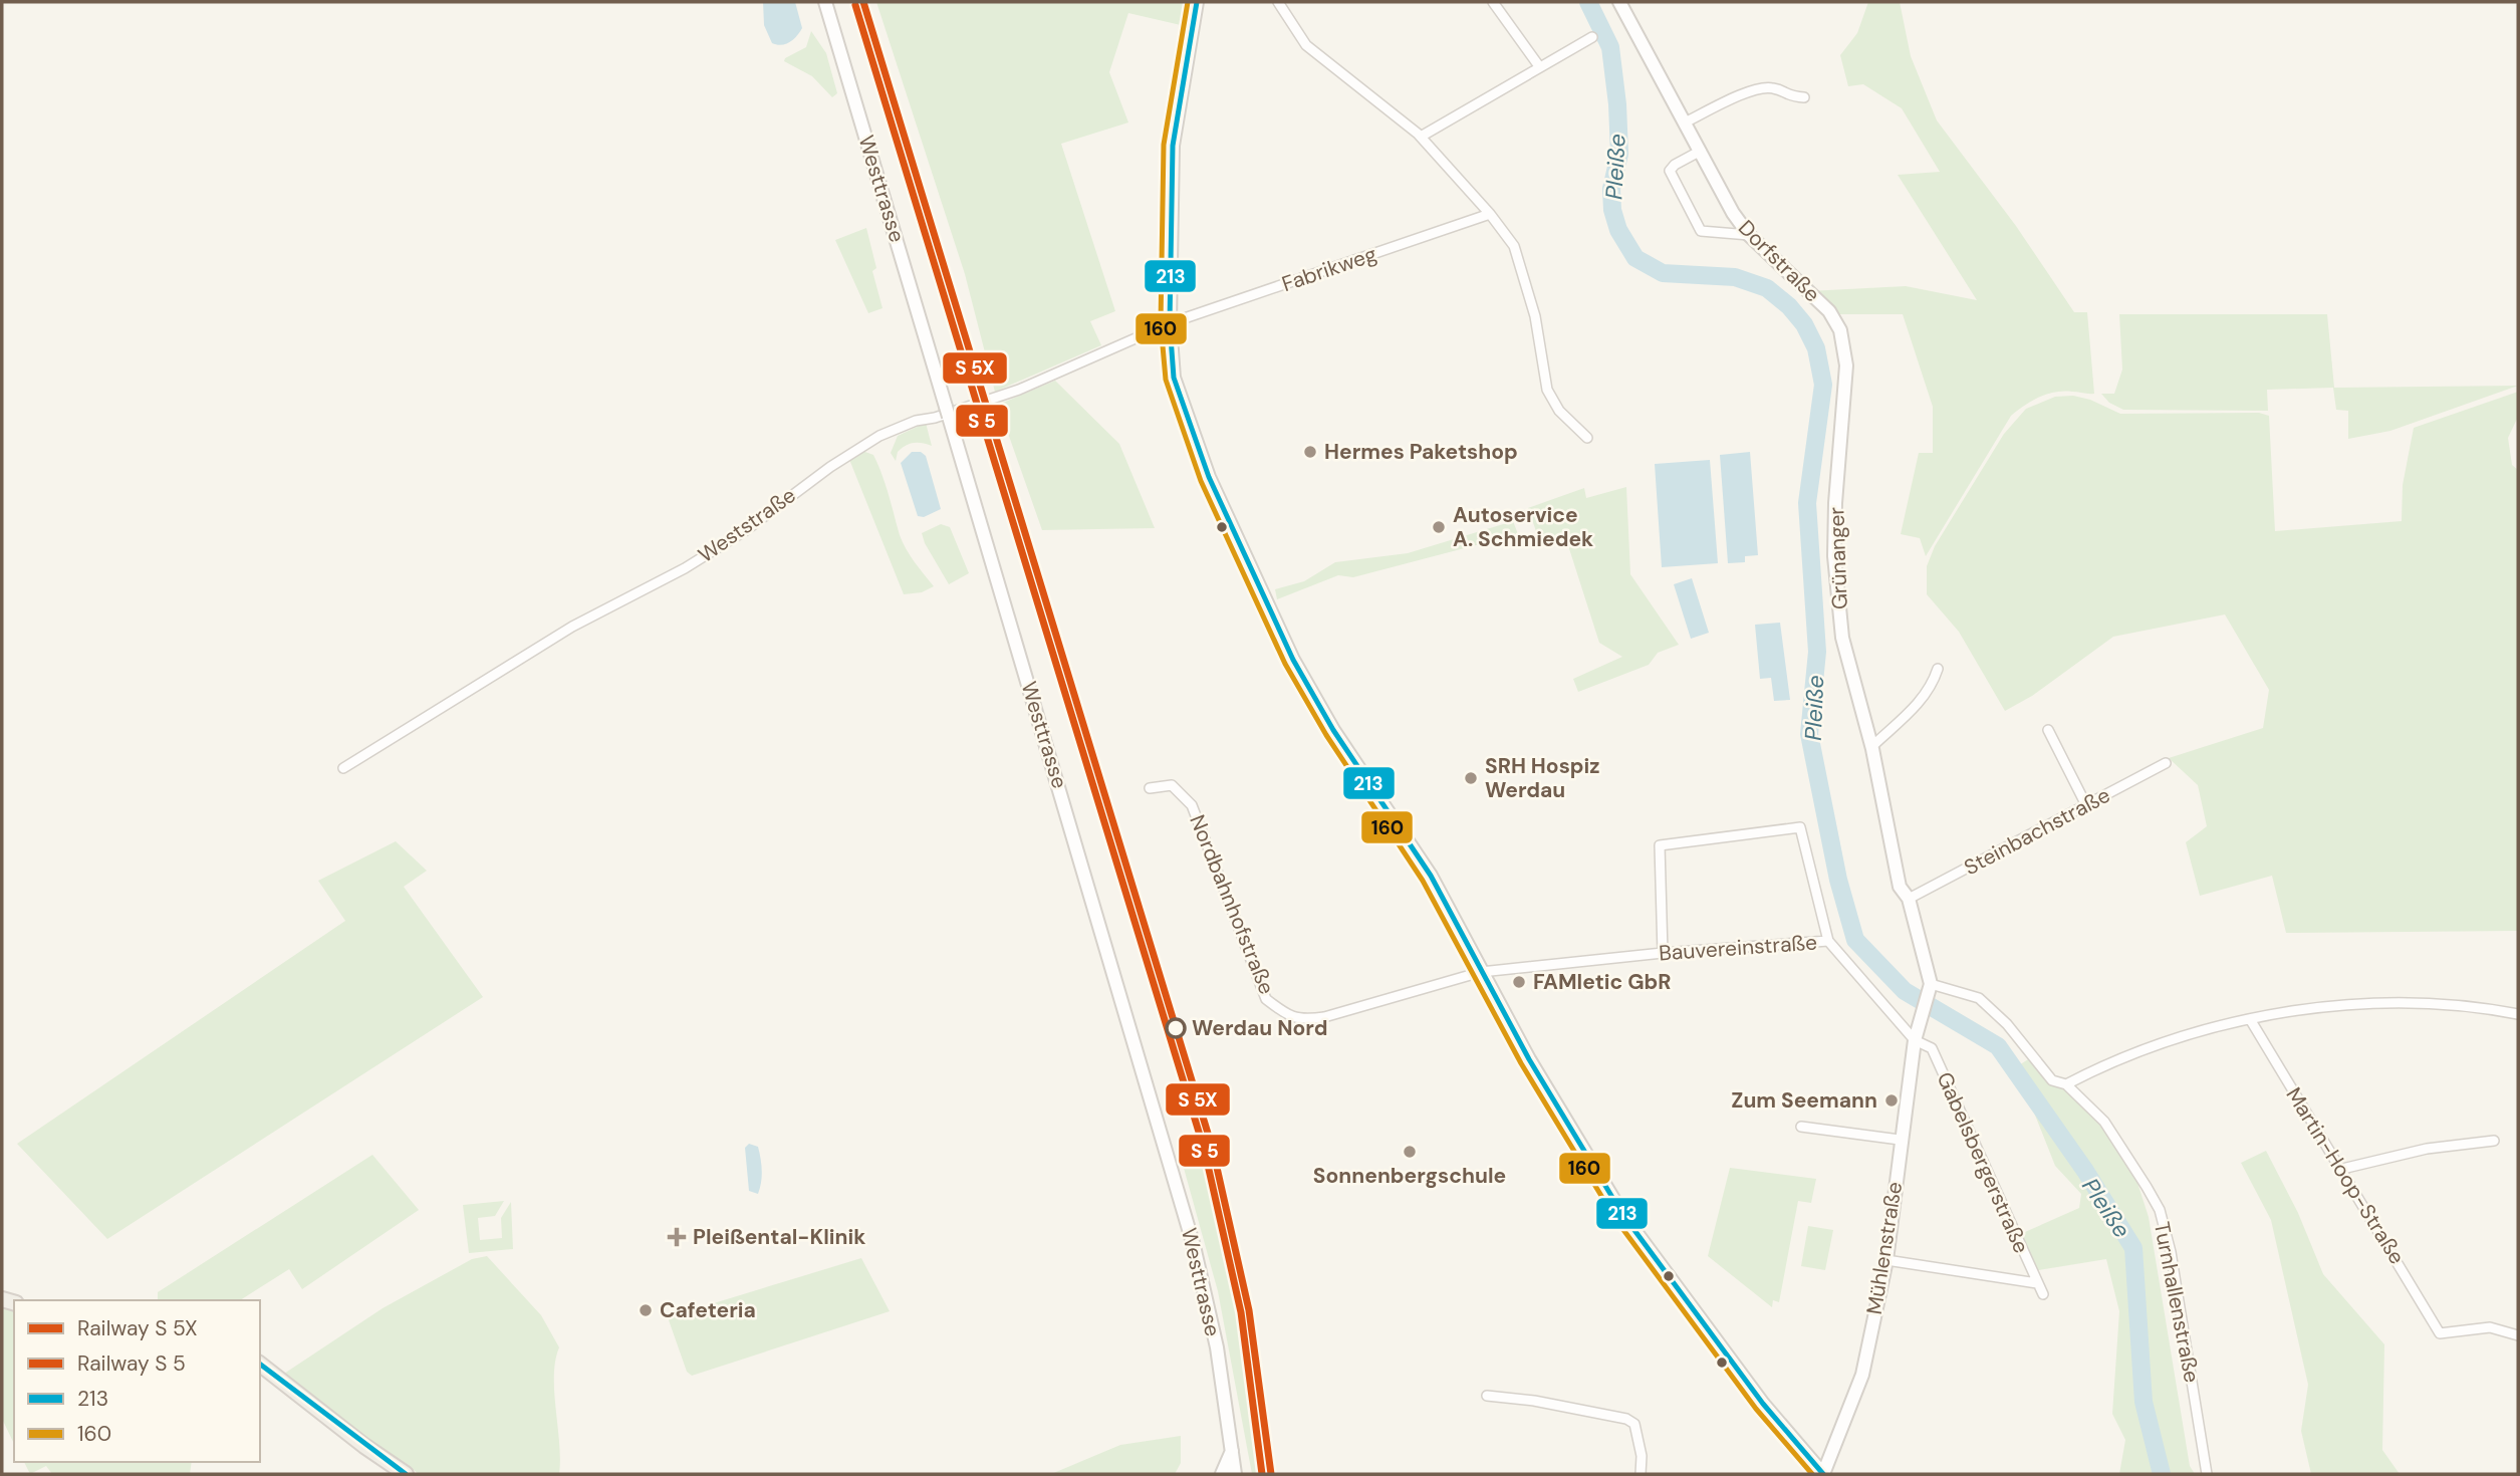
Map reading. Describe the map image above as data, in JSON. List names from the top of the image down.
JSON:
{
  "streets": {
    "street": [
      "Westtrasse",
      "Dorfstraße",
      "Fabrikweg",
      "Weststraße",
      "Grünanger",
      "Steinbachstraße",
      "Nordbahnhofstraße",
      "Bauvereinstraße",
      "Gabelsbergerstraße",
      "Martin-Hoop-Straße",
      "Mühlenstraße",
      "Turnhallenstraße"
    ]
  },
  "crossings": [
    ["Dorfstraße", "Grünanger"],
    ["Fabrikweg", "Weststraße"],
    ["Grünanger", "Steinbachstraße"],
    ["Grünanger", "Mühlenstraße"],
    ["Grünanger", "Turnhallenstraße"],
    ["Nordbahnhofstraße", "Bauvereinstraße"],
    ["Bauvereinstraße", "Gabelsbergerstraße"],
    ["Gabelsbergerstraße", "Mühlenstraße"],
    ["Mühlenstraße", "Turnhallenstraße"]
  ],
  "water": ["Pleiße"],
  "places": {
    "other": [
      "Hermes Paketshop",
      "Autoservice A. Schmiedek",
      "SRH Hospiz Werdau",
      "FAMletic GbR",
      "Werdau Nord",
      "Zum Seemann",
      "Sonnenbergschule",
      "Cafeteria"
    ],
    "health": ["Pleißental-Klinik"]
  },
  "lines": ["transit line 213", "transit line 160"],
  "legend": [
    "Railway S 5X",
    "Railway S 5",
    "213",
    "160"
  ]
}
